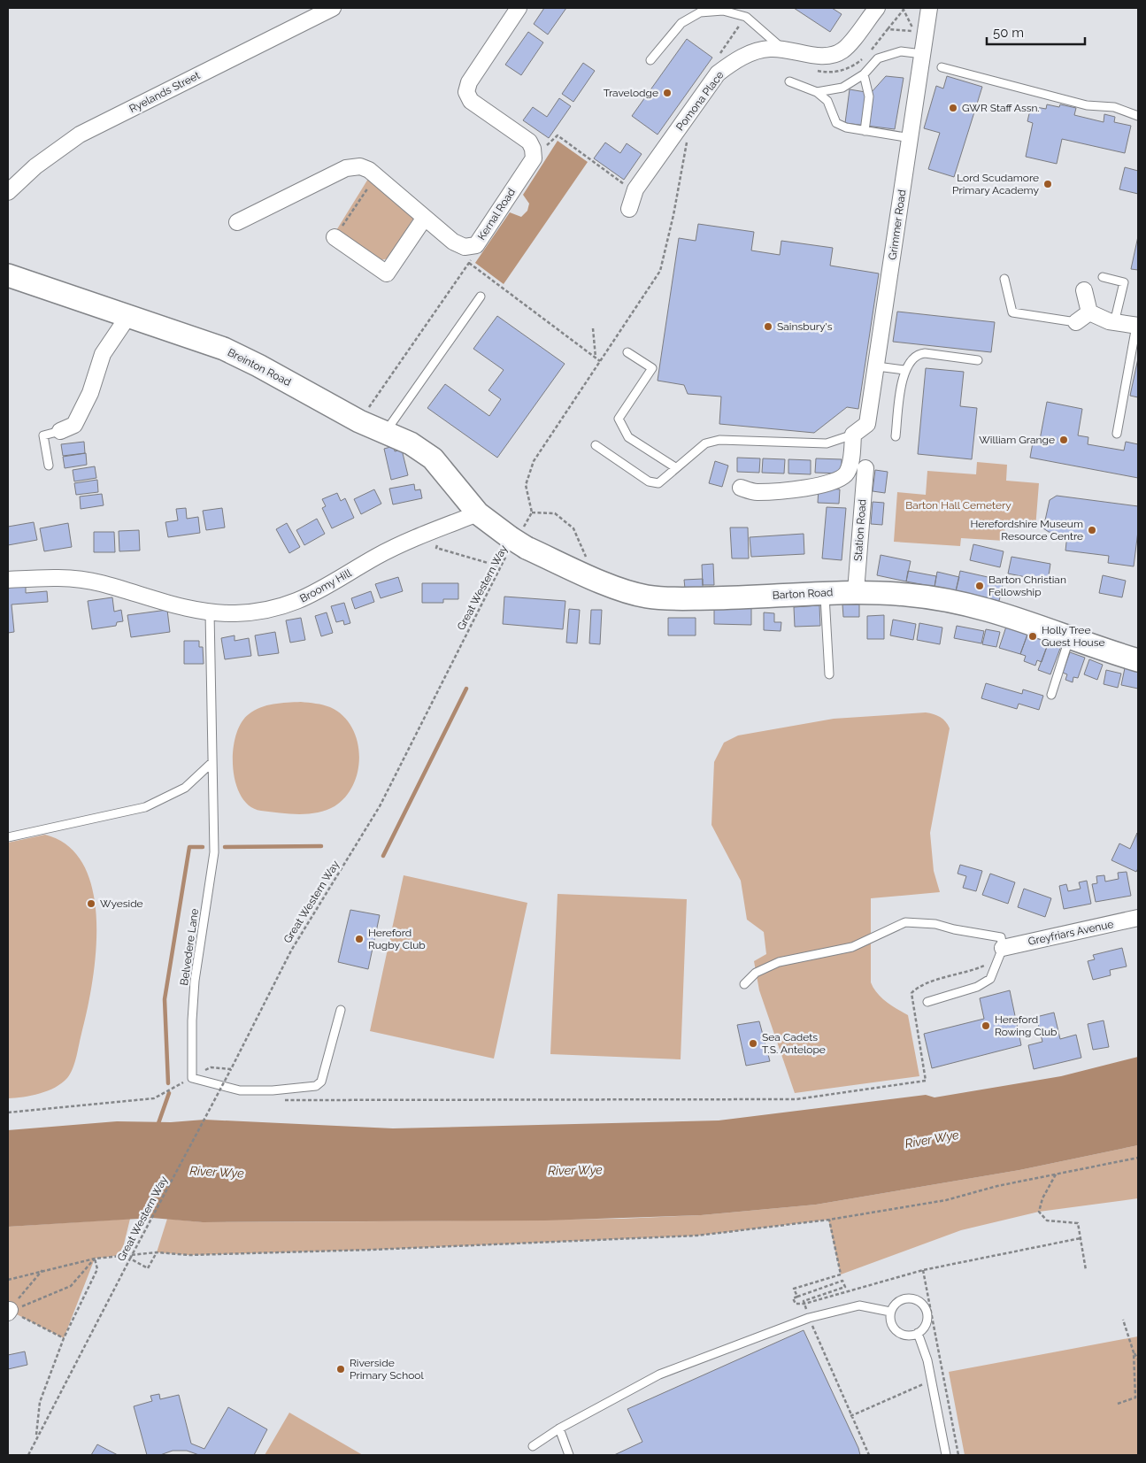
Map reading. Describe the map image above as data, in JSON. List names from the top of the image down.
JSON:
{
  "streets": {
    "street": [
      "Ryelands Street",
      "Pomona Place",
      "Kernal Road",
      "Grimmer Road",
      "Breinton Road",
      "Station Road",
      "Broomy Hill",
      "Barton Road",
      "Greyfriars Avenue"
    ],
    "lane": ["Belvedere Lane"],
    "path": ["Great Western Way"]
  },
  "crossings": [
    ["Breinton Road", "Broomy Hill"],
    ["Breinton Road", "Barton Road"],
    ["Station Road", "Barton Road"],
    ["Broomy Hill", "Barton Road"],
    ["Broomy Hill", "Belvedere Lane"],
    ["Great Western Way", "Barton Road"]
  ],
  "water": ["River Wye"],
  "parks": ["Barton Hall Cemetery"],
  "places": [
    "Travelodge",
    "GWR Staff Assn.",
    "Lord Scudamore Primary Academy",
    "Sainsbury's",
    "William Grange",
    "Herefordshire Museum Resource Centre",
    "Barton Christian Fellowship",
    "Holly Tree Guest House",
    "Wyeside",
    "Hereford Rugby Club",
    "Hereford Rowing Club",
    "Sea Cadets T.S. Antelope",
    "Riverside Primary School"
  ],
  "scale_bar": "50 m"
}
